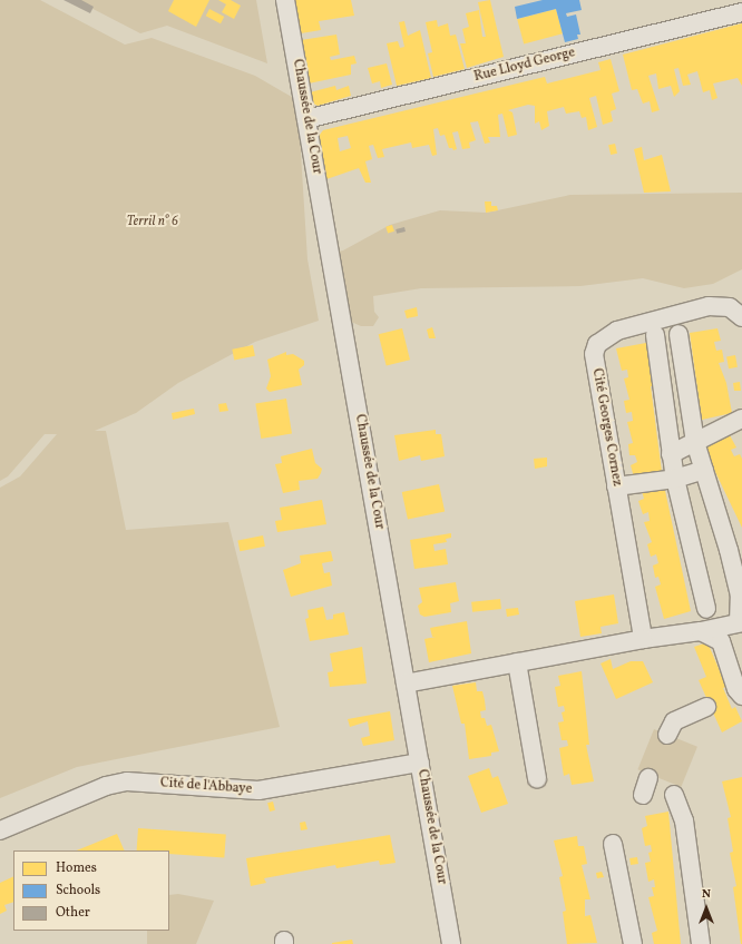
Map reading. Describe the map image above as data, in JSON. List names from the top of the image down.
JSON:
{
  "streets": {
    "street": [
      "Rue Lloyd George",
      "Chaussée de la Cour",
      "Cité Georges Cornez",
      "Cité de l'Abbaye"
    ]
  },
  "crossings": [
    ["Rue Lloyd George", "Chaussée de la Cour"],
    ["Chaussée de la Cour", "Cité de l'Abbaye"]
  ],
  "parks": ["Terril n° 6"],
  "legend": ["Homes", "Schools", "Other"],
  "north": "top"
}
